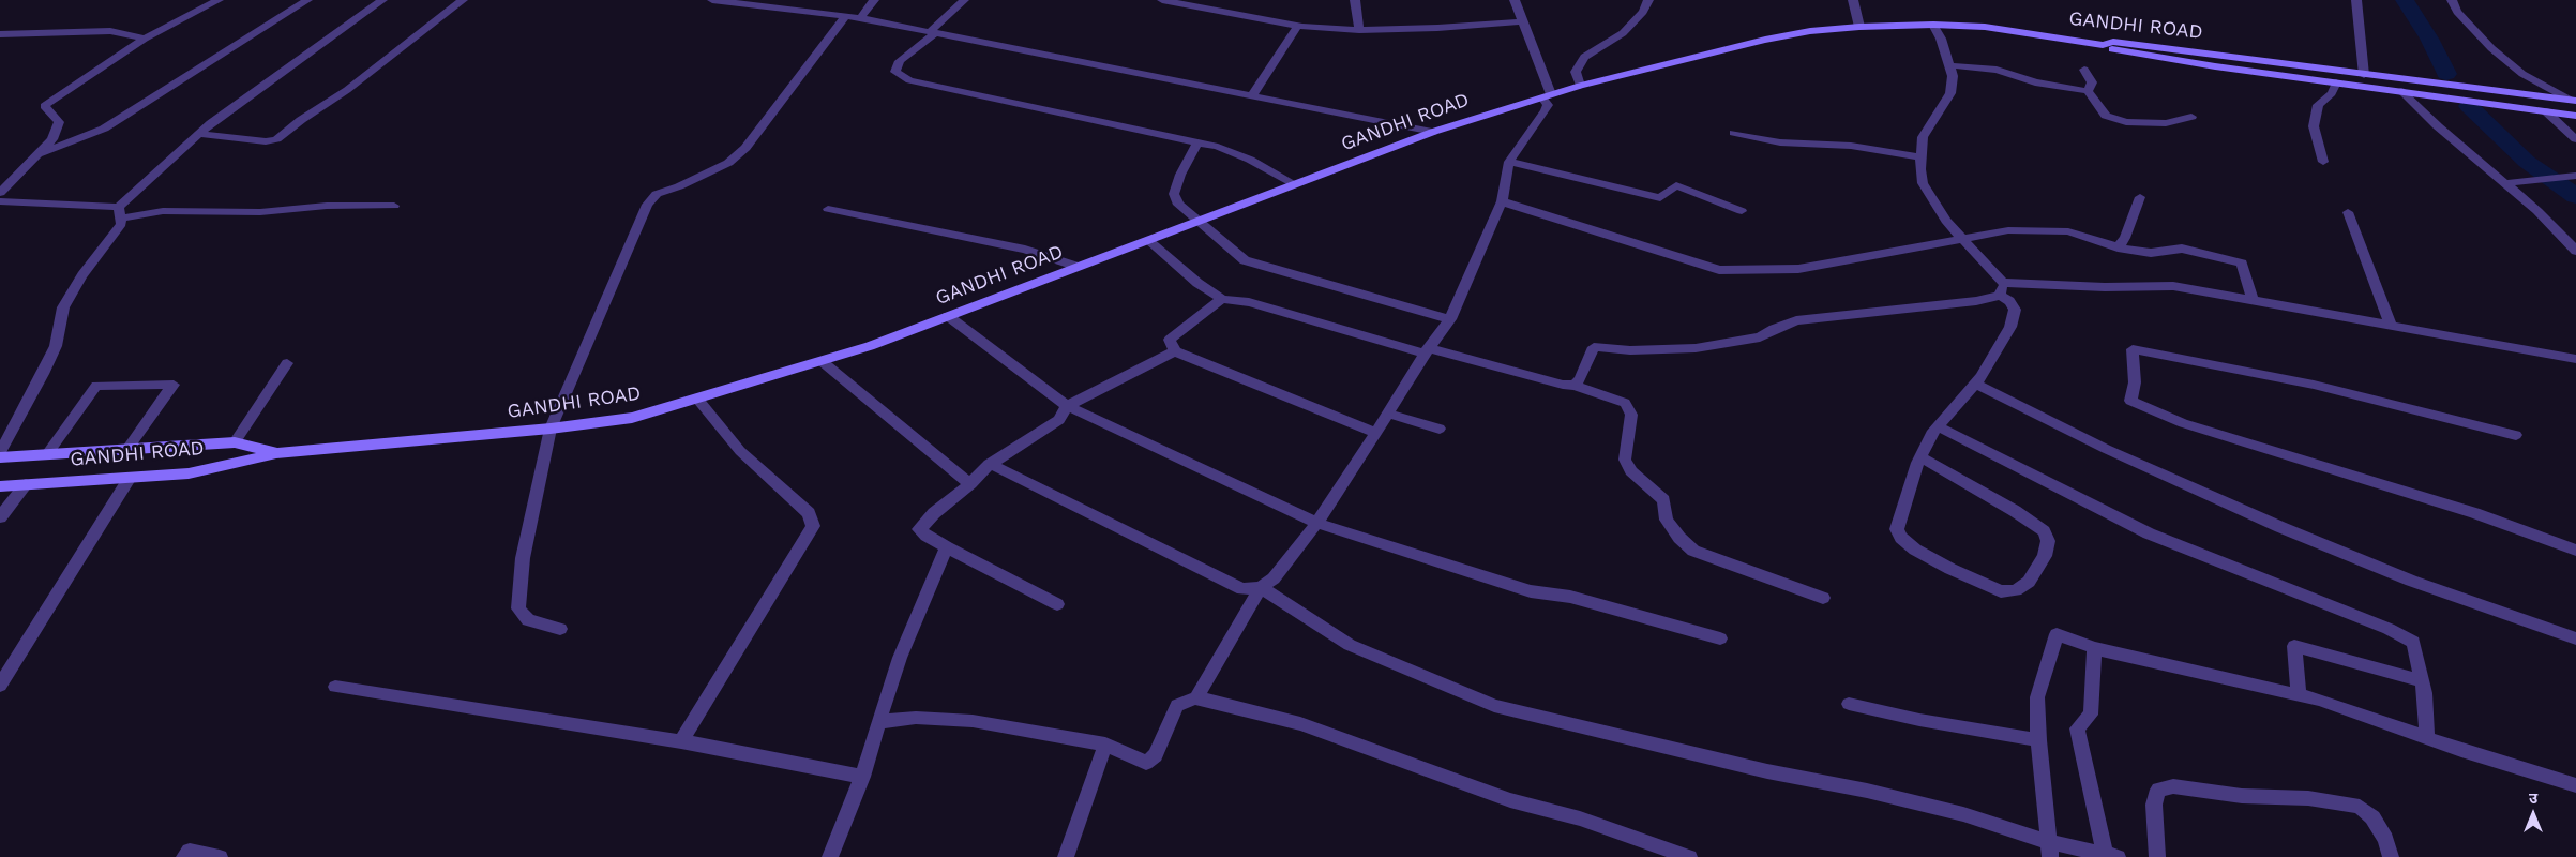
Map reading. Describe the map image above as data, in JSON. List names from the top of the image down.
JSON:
{
  "streets": {
    "main road": ["GANDHI ROAD"]
  },
  "north": "top"
}
